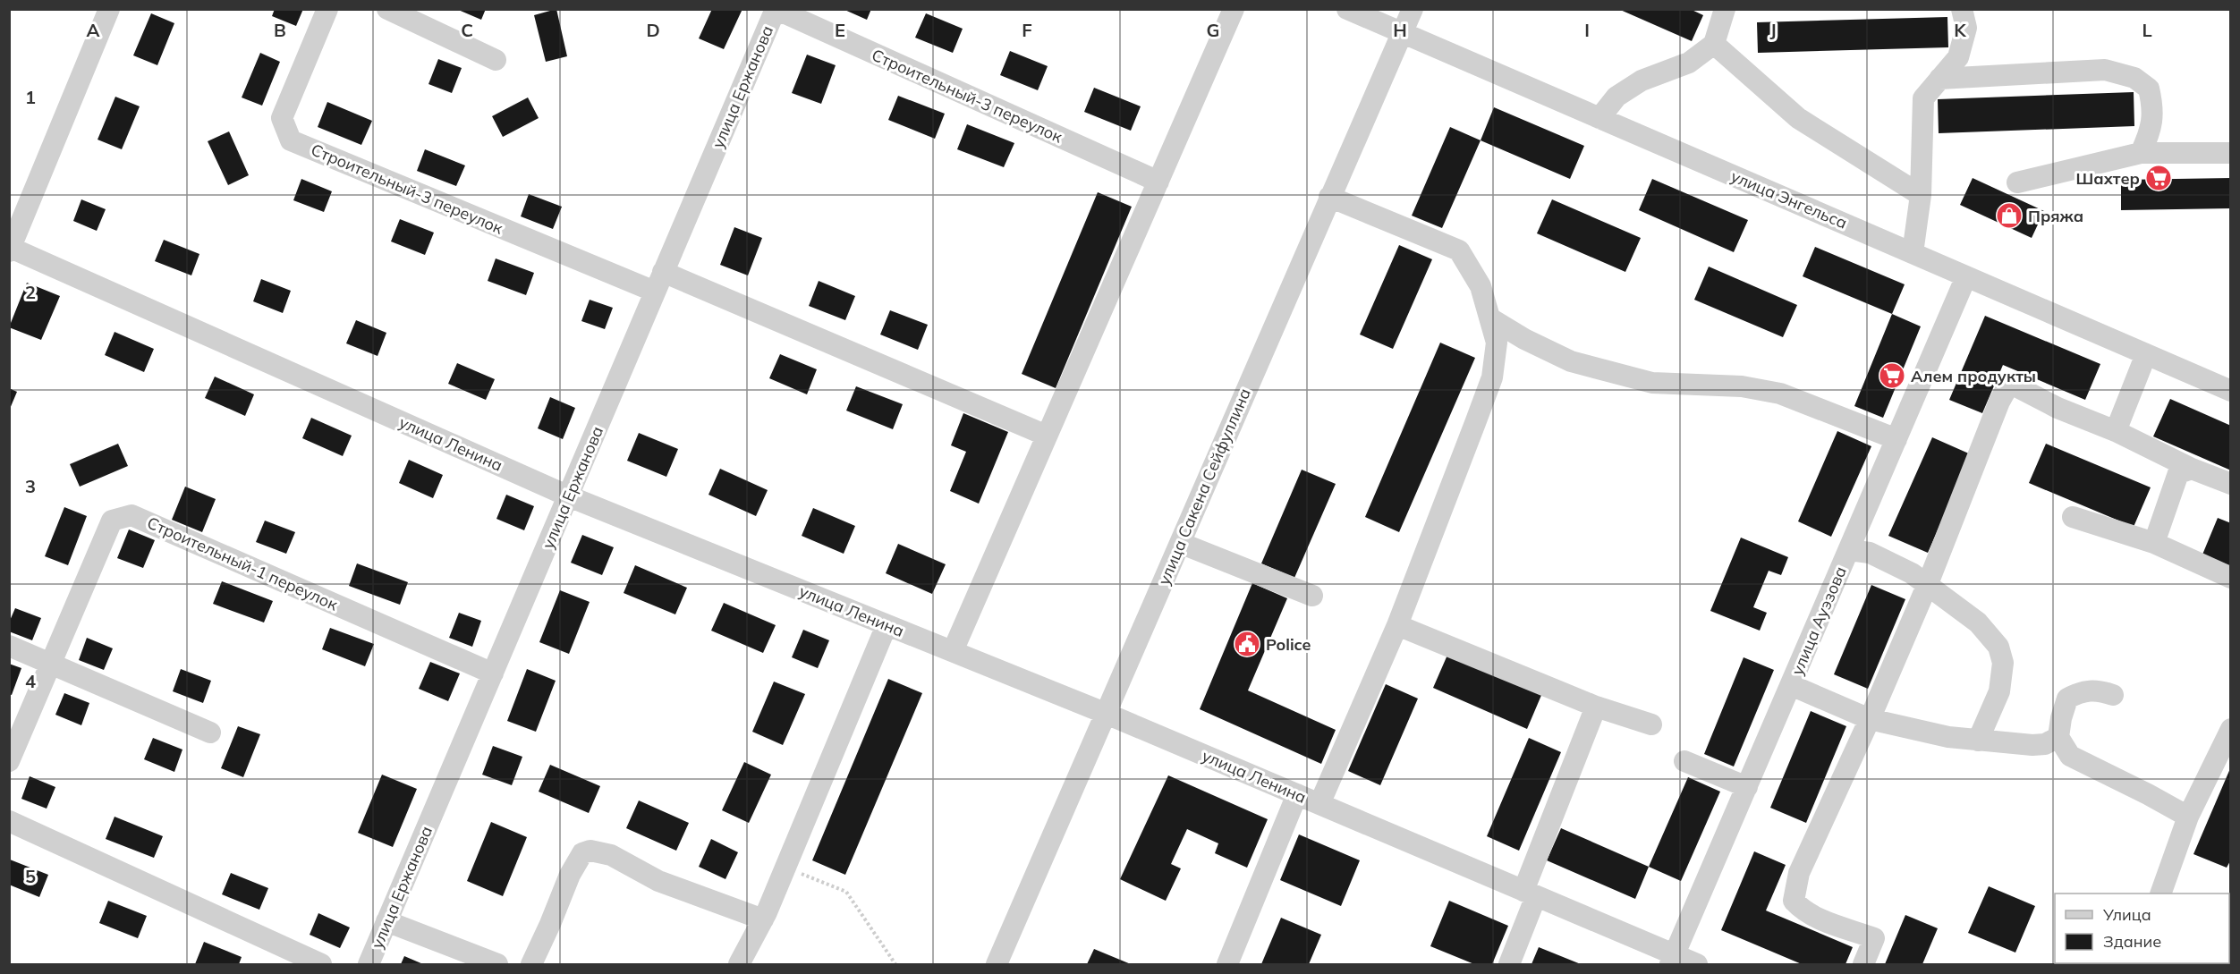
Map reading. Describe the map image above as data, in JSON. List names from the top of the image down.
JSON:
{
  "streets": {
    "street": [
      "улица Ержанова",
      "Строительный-3 переулок",
      "улица Энгельса",
      "улица Ленина",
      "улица Сакена Сейфуллина",
      "Строительный-1 переулок",
      "улица Ауэзова"
    ]
  },
  "crossings": [
    ["улица Ержанова", "Строительный-3 переулок"],
    ["улица Ержанова", "улица Ленина"],
    ["улица Ержанова", "Строительный-1 переулок"],
    ["улица Энгельса", "улица Сакена Сейфуллина"],
    ["улица Энгельса", "улица Ауэзова"],
    ["улица Ленина", "улица Сакена Сейфуллина"],
    ["улица Ленина", "улица Ауэзова"]
  ],
  "places": {
    "supermarket": ["Шахтер", "Алем продукты"],
    "shop": ["Пряжа"],
    "public building": ["Police"]
  },
  "legend": ["Улица", "Здание"],
  "grid": {
    "columns": [
      "A",
      "B",
      "C",
      "D",
      "E",
      "F",
      "G",
      "H",
      "I",
      "J",
      "K",
      "L"
    ],
    "rows": [
      "1",
      "2",
      "3",
      "4",
      "5"
    ]
  }
}
